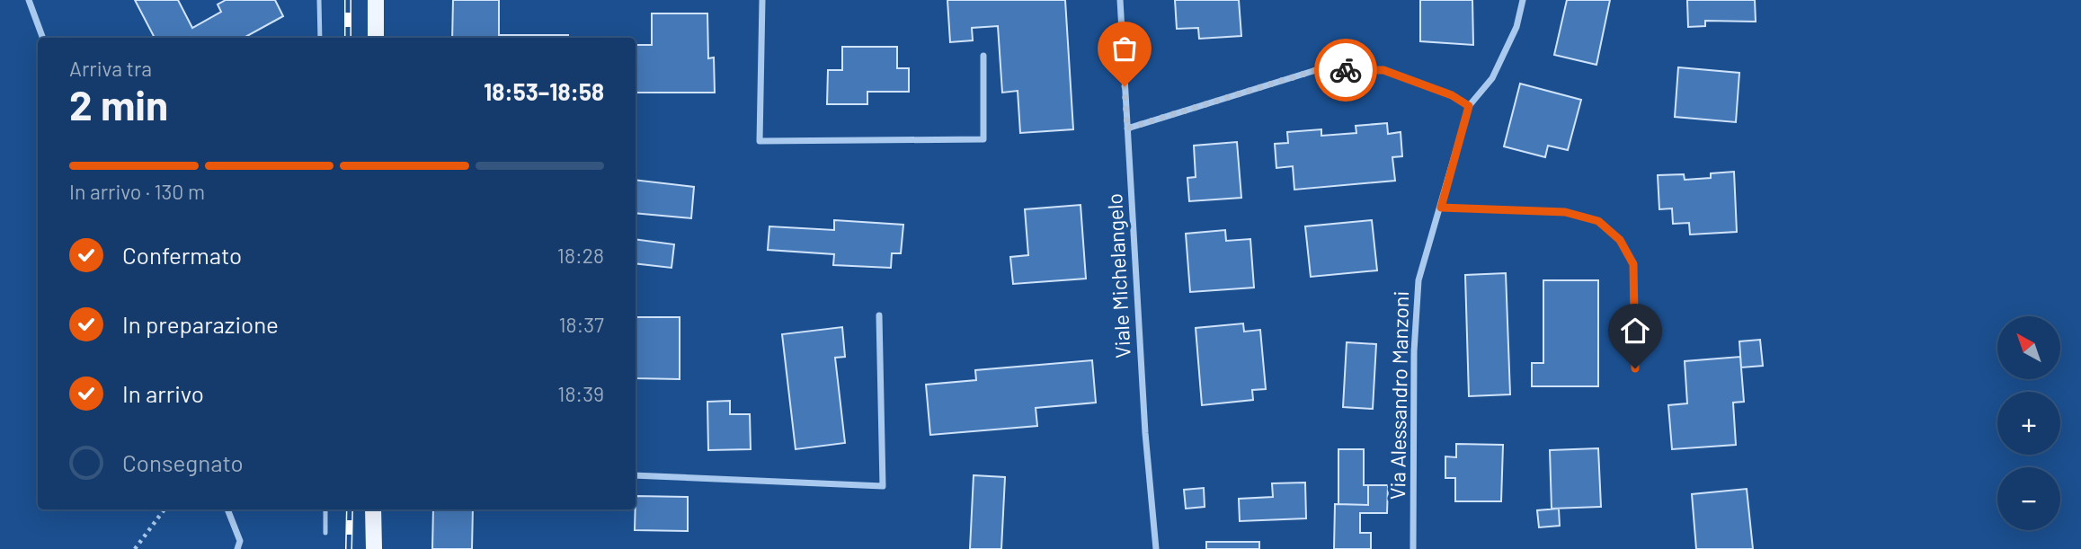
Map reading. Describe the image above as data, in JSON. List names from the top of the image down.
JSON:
{
  "streets": {
    "street": ["Viale Michelangelo", "Via Alessandro Manzoni"]
  },
  "north": "top left",
  "page": {
    "heading": ["2 min", "Arriva tra", "18:53–18:58"],
    "bar": "In arrivo · 130 m",
    "list": [
      ["Confermato", "18:28"],
      ["In preparazione", "18:37"],
      ["In arrivo", "18:39"],
      "Consegnato"
    ],
    "map_buttons": ["+", "−"]
  }
}
